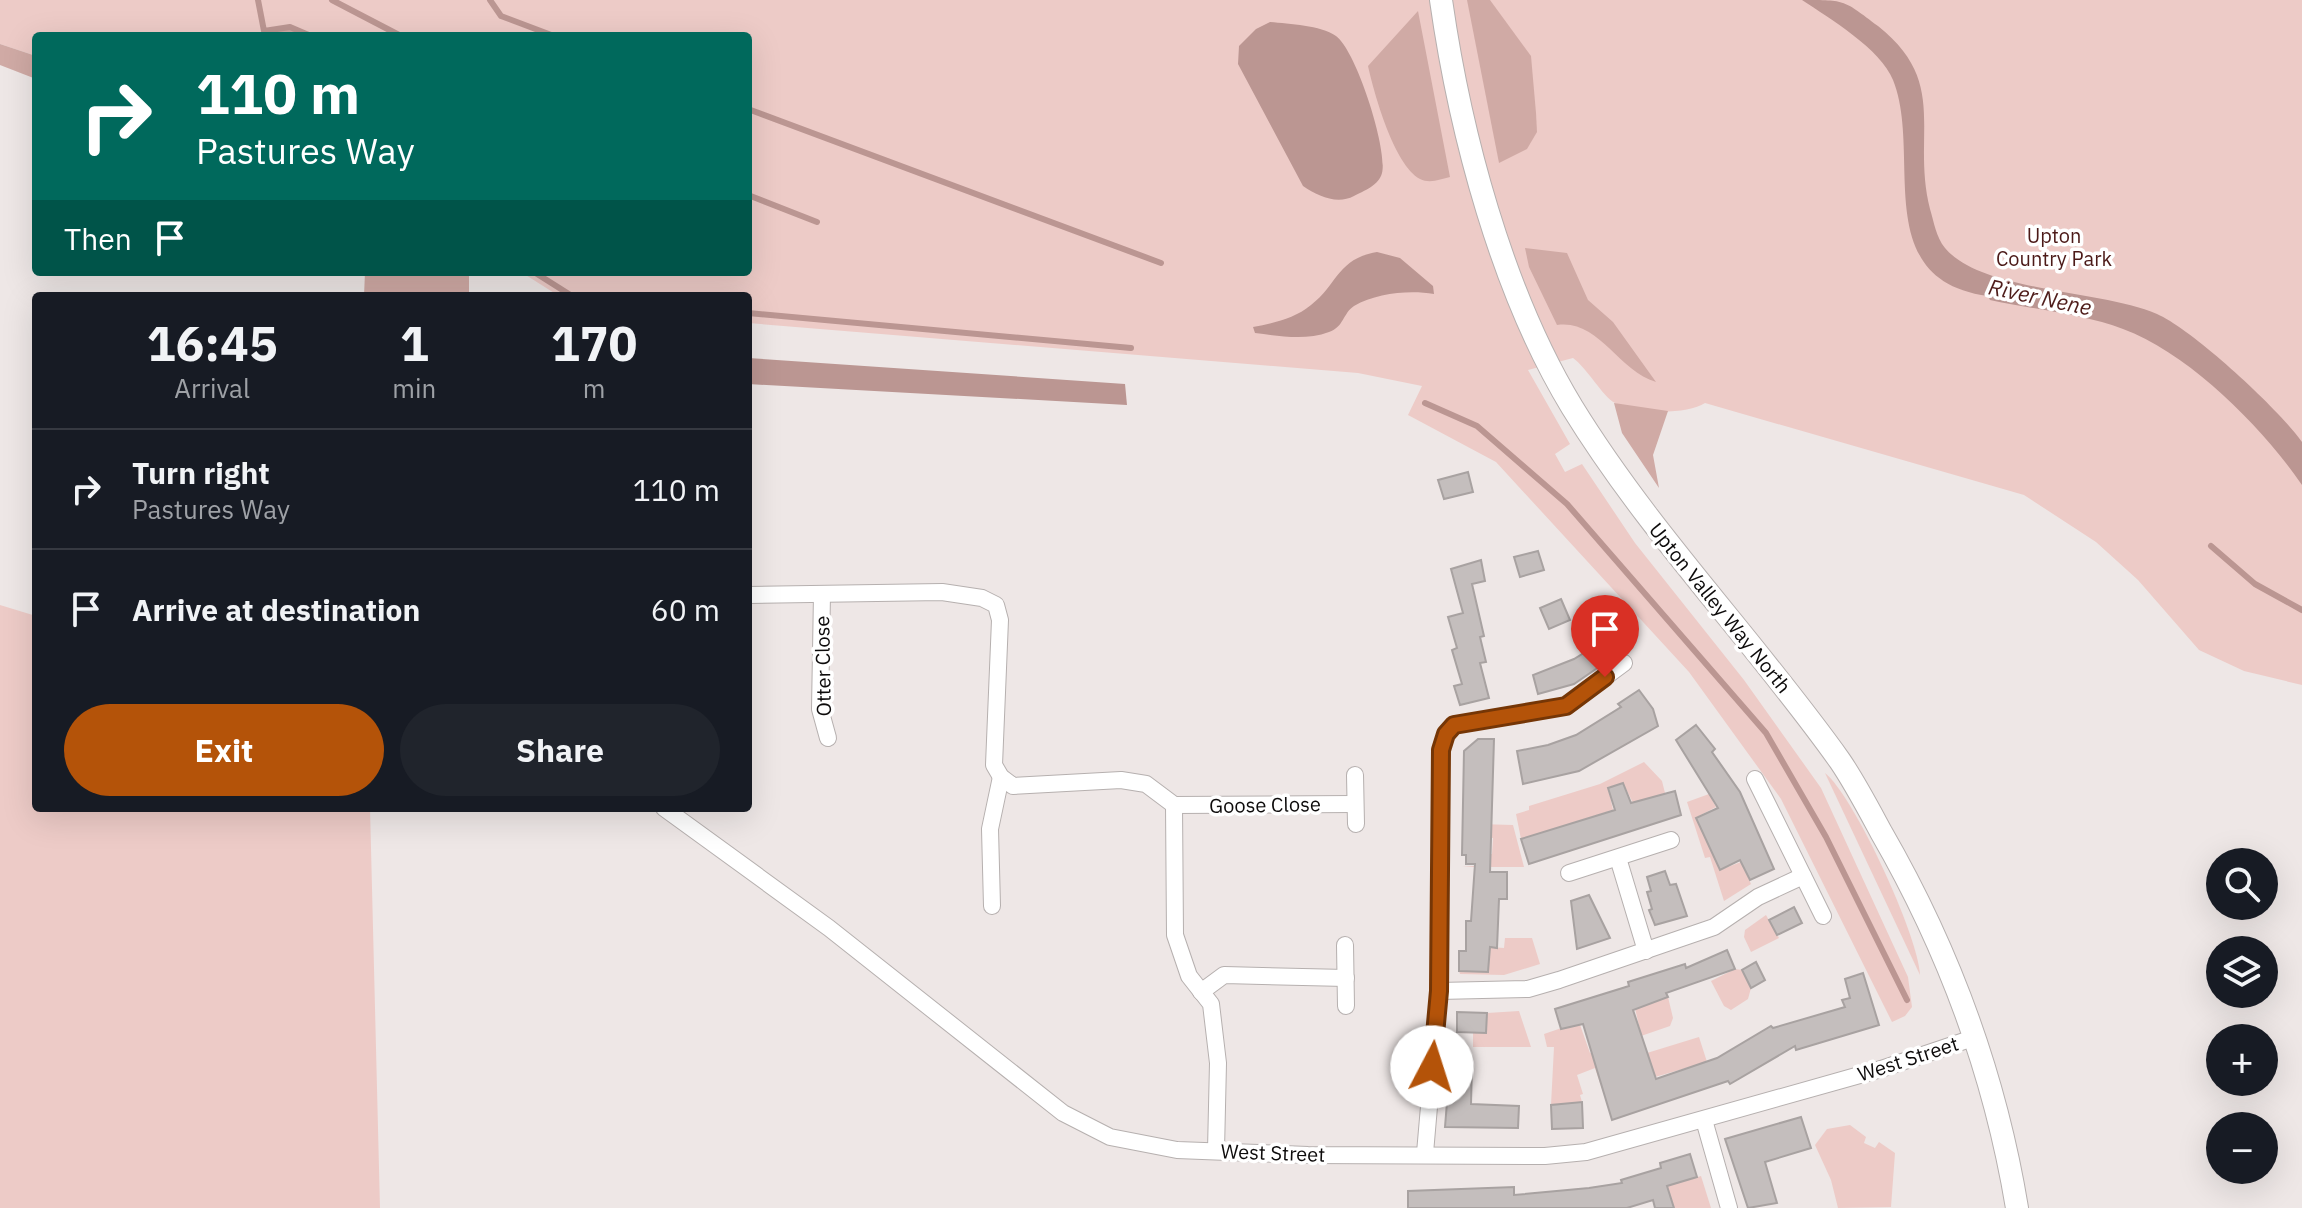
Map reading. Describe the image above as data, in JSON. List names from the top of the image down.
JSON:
{
  "streets": {
    "street": [
      "Upton Valley Way North",
      "Otter Close",
      "Goose Close",
      "West Street"
    ]
  },
  "crossings": [
    ["Upton Valley Way North", "West Street"]
  ],
  "water": ["River Nene"],
  "parks": ["Upton Country Park"],
  "page": {
    "turn": ["110 m", "Pastures Way"],
    "then": "Then",
    "eta": [
      "16:45",
      "Arrival",
      "1",
      "min",
      "170",
      "m"
    ],
    "list": [
      {
        "name": "Turn right",
        "note": "Pastures Way",
        "value": "110 m"
      },
      {
        "name": "Arrive at destination",
        "value": "60 m"
      }
    ],
    "buttons": ["Exit", "Share"],
    "map_buttons": ["+", "−"]
  }
}
